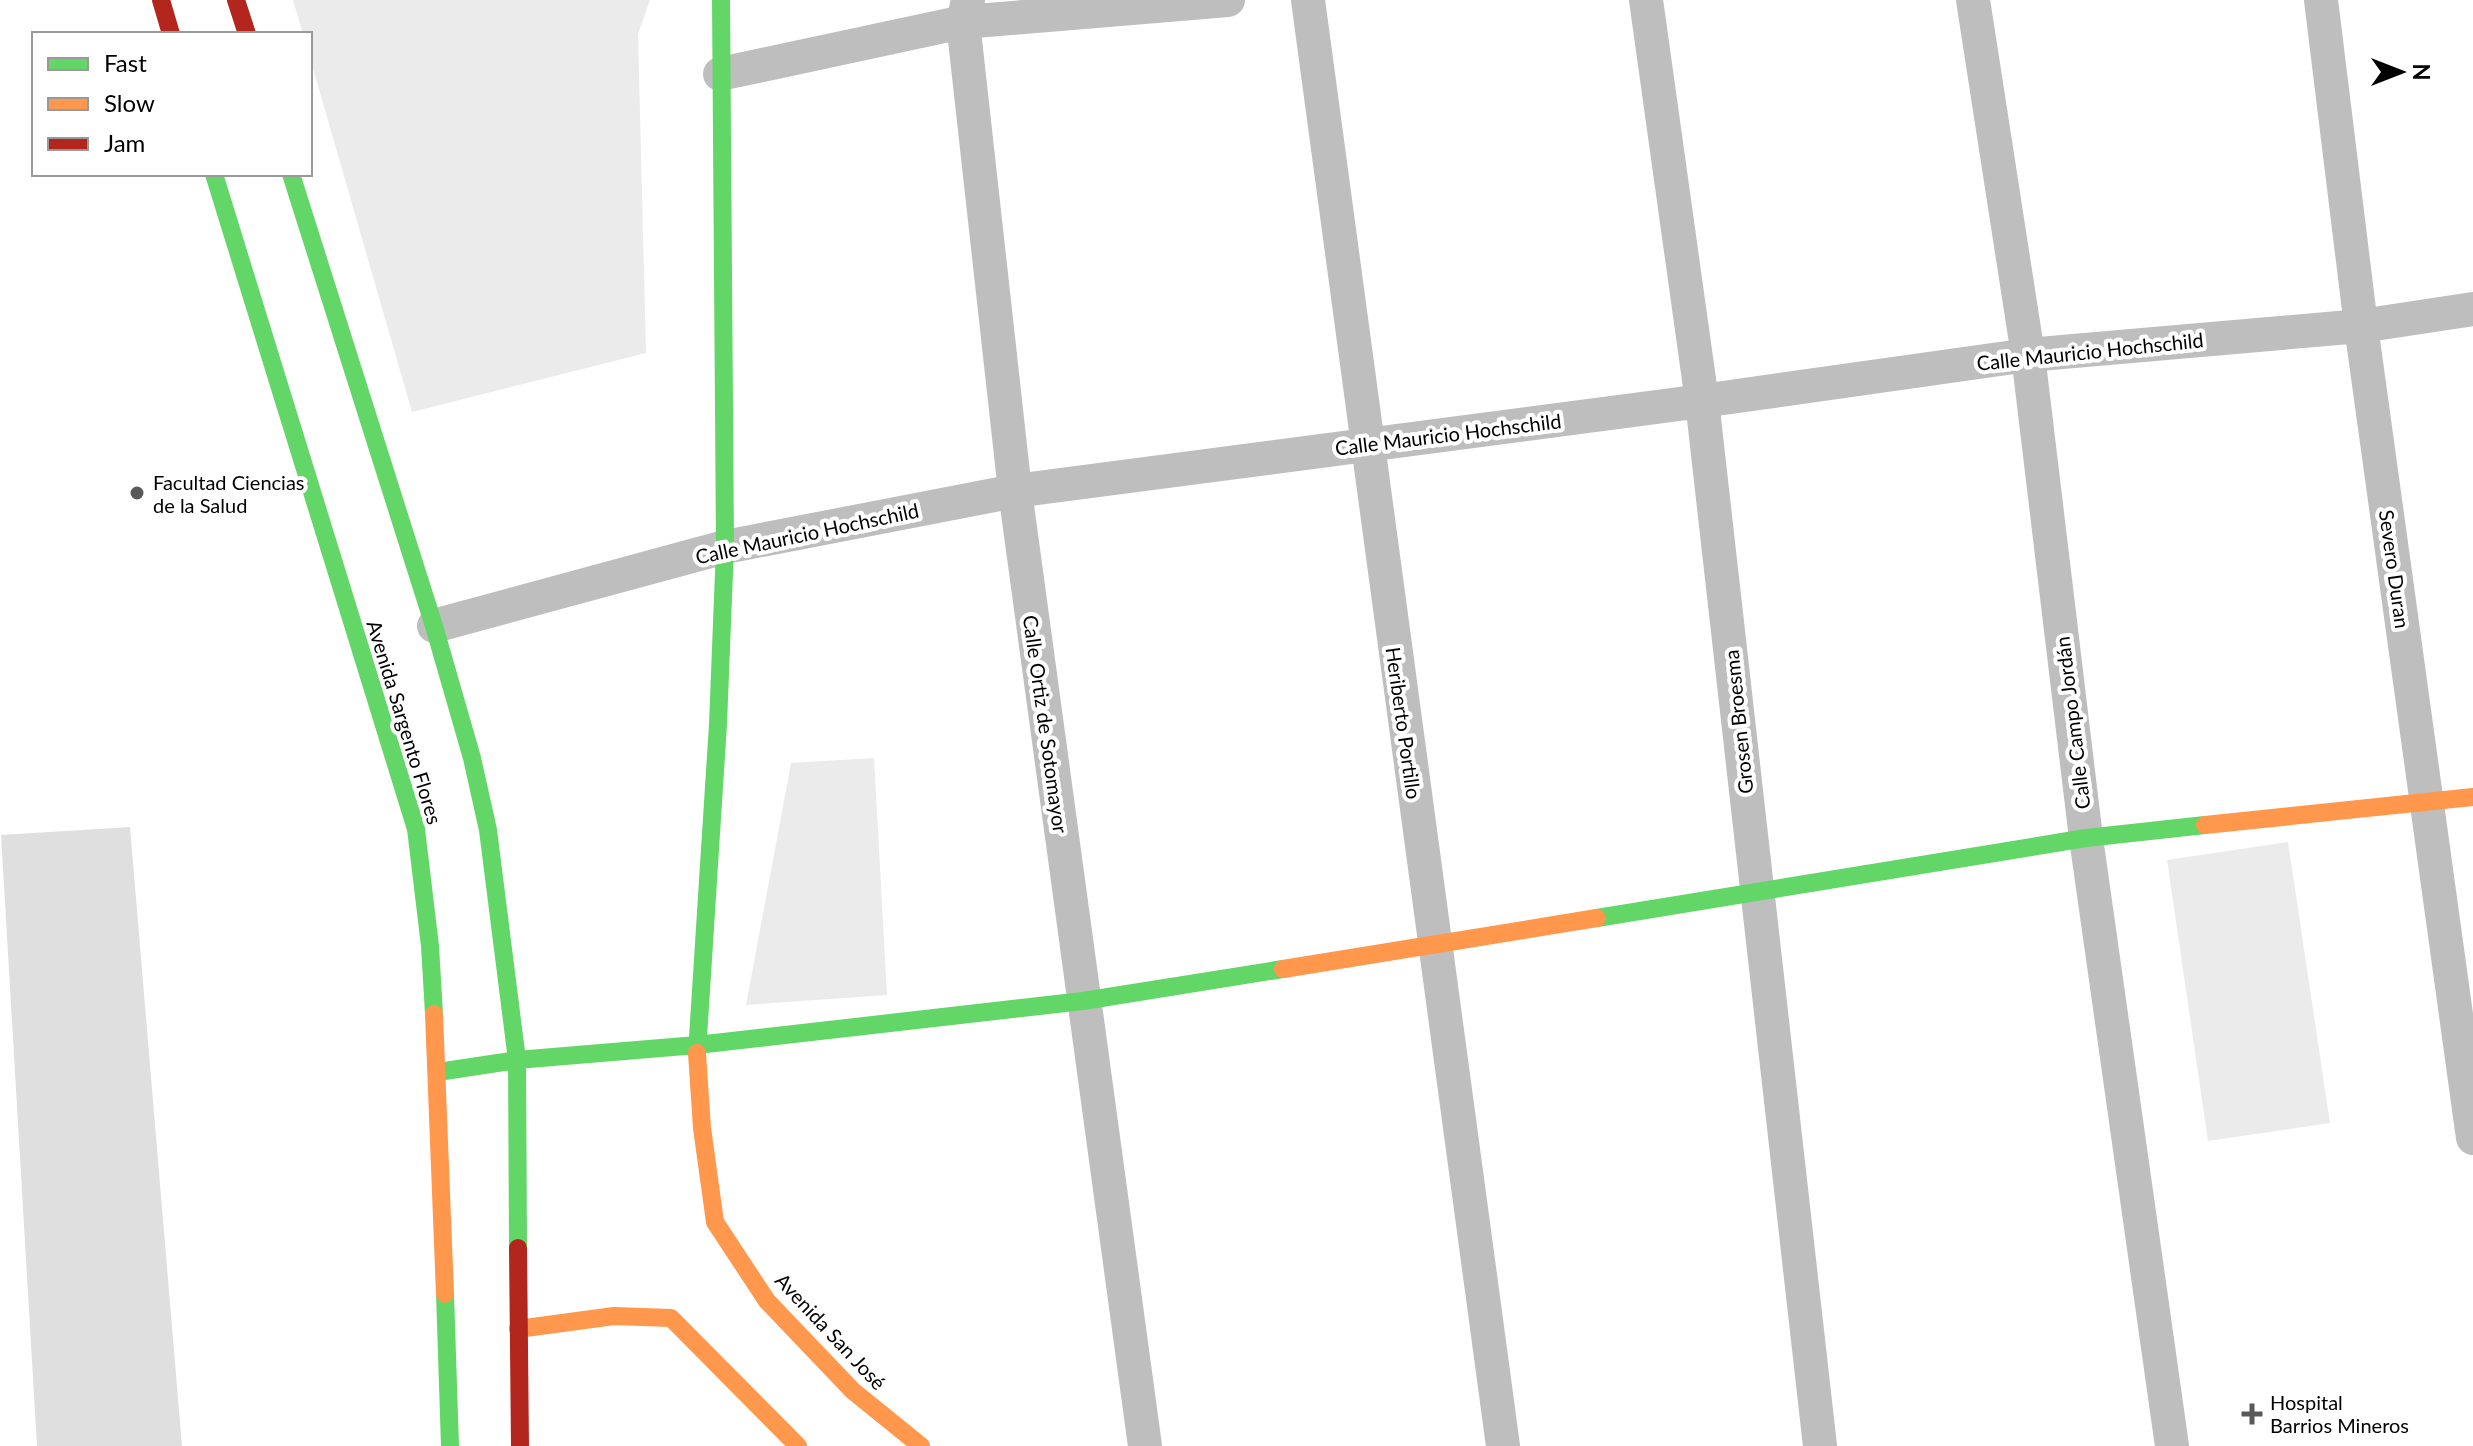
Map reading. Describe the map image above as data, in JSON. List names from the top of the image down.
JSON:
{
  "streets": {
    "street": [
      "Calle Mauricio Hochschild",
      "Severo Duran",
      "Avenida Sargento Flores",
      "Grosen Broesma",
      "Heriberto Portillo",
      "Calle Campo Jordán",
      "Calle Ortiz de Sotomayor",
      "Avenida San José"
    ]
  },
  "crossings": [
    ["Calle Mauricio Hochschild", "Severo Duran"],
    ["Calle Mauricio Hochschild", "Grosen Broesma"],
    ["Calle Mauricio Hochschild", "Heriberto Portillo"],
    ["Calle Mauricio Hochschild", "Calle Campo Jordán"],
    ["Calle Mauricio Hochschild", "Calle Ortiz de Sotomayor"],
    ["Calle Mauricio Hochschild", "Avenida San José"]
  ],
  "places": {
    "other": ["Facultad Ciencias de la Salud"],
    "health": ["Hospital Barrios Mineros"]
  },
  "legend": ["Fast", "Slow", "Jam"],
  "north": "right"
}
